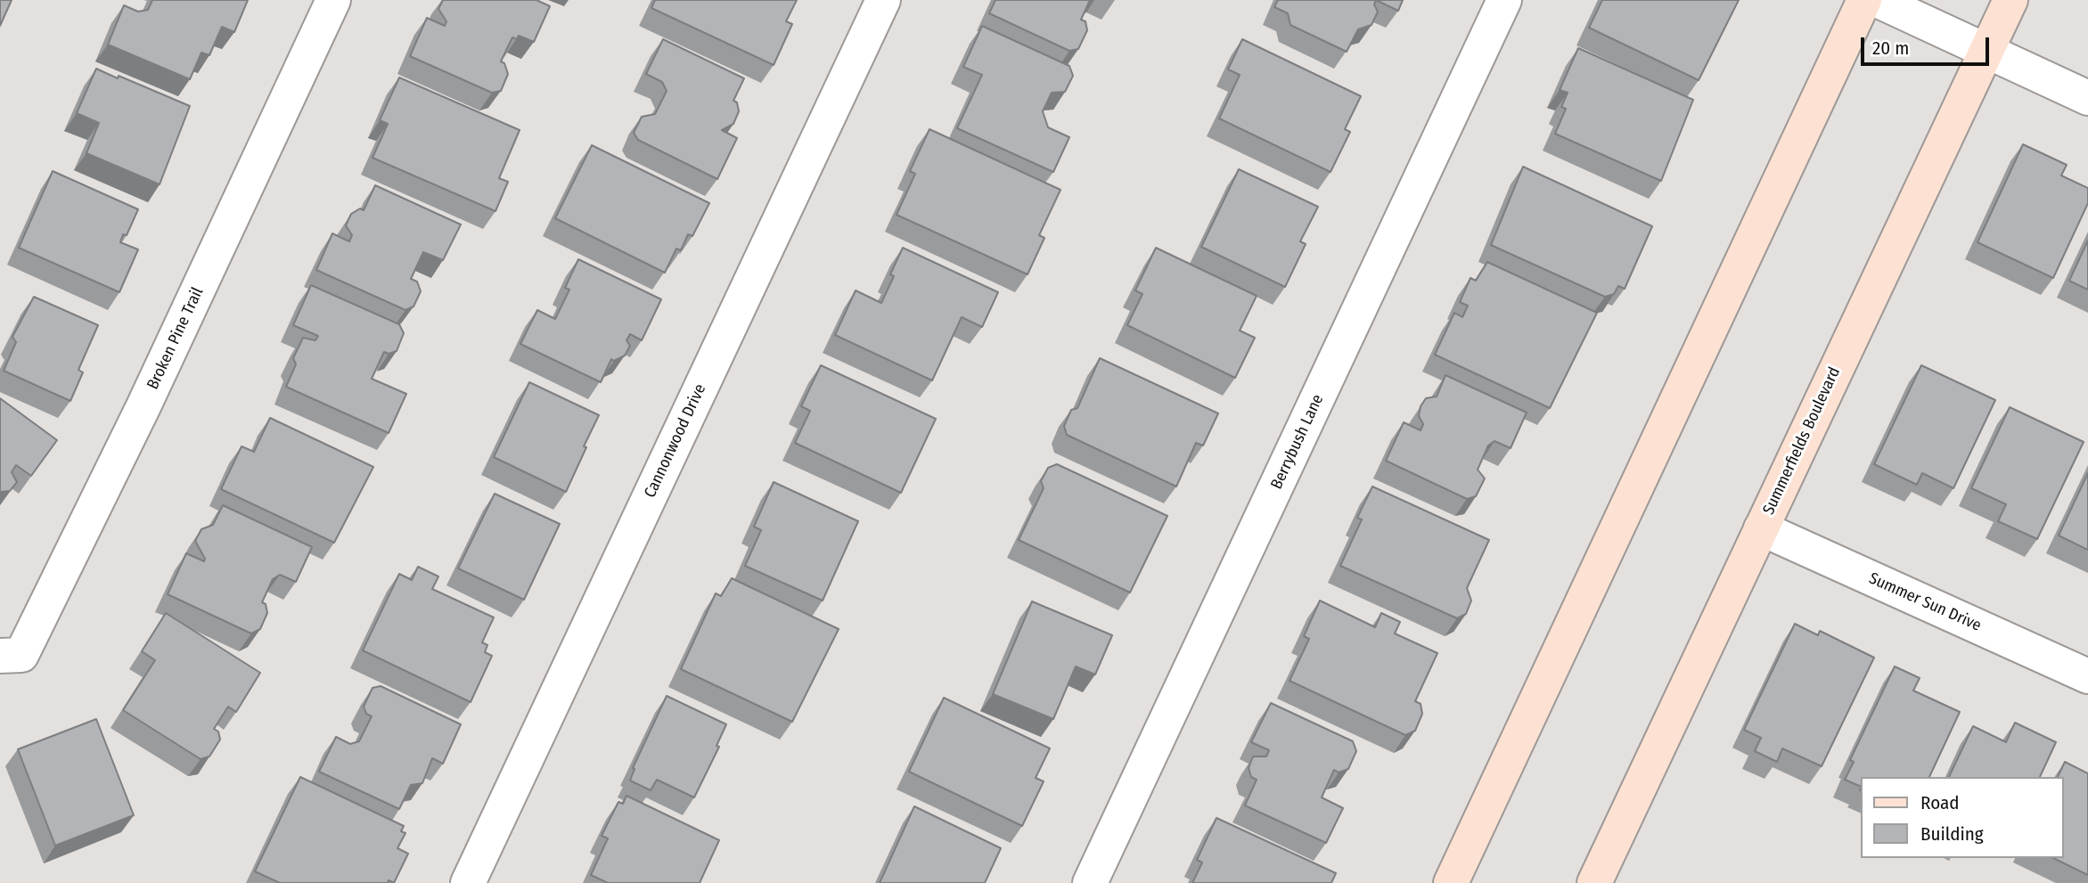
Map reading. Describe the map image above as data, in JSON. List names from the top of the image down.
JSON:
{
  "streets": {
    "street": [
      "Broken Pine Trail",
      "Cannonwood Drive",
      "Summerfields Boulevard",
      "Berrybush Lane",
      "Summer Sun Drive"
    ]
  },
  "crossings": [
    ["Summerfields Boulevard", "Summer Sun Drive"]
  ],
  "legend": ["Road", "Building"],
  "scale_bar": "20 m"
}
